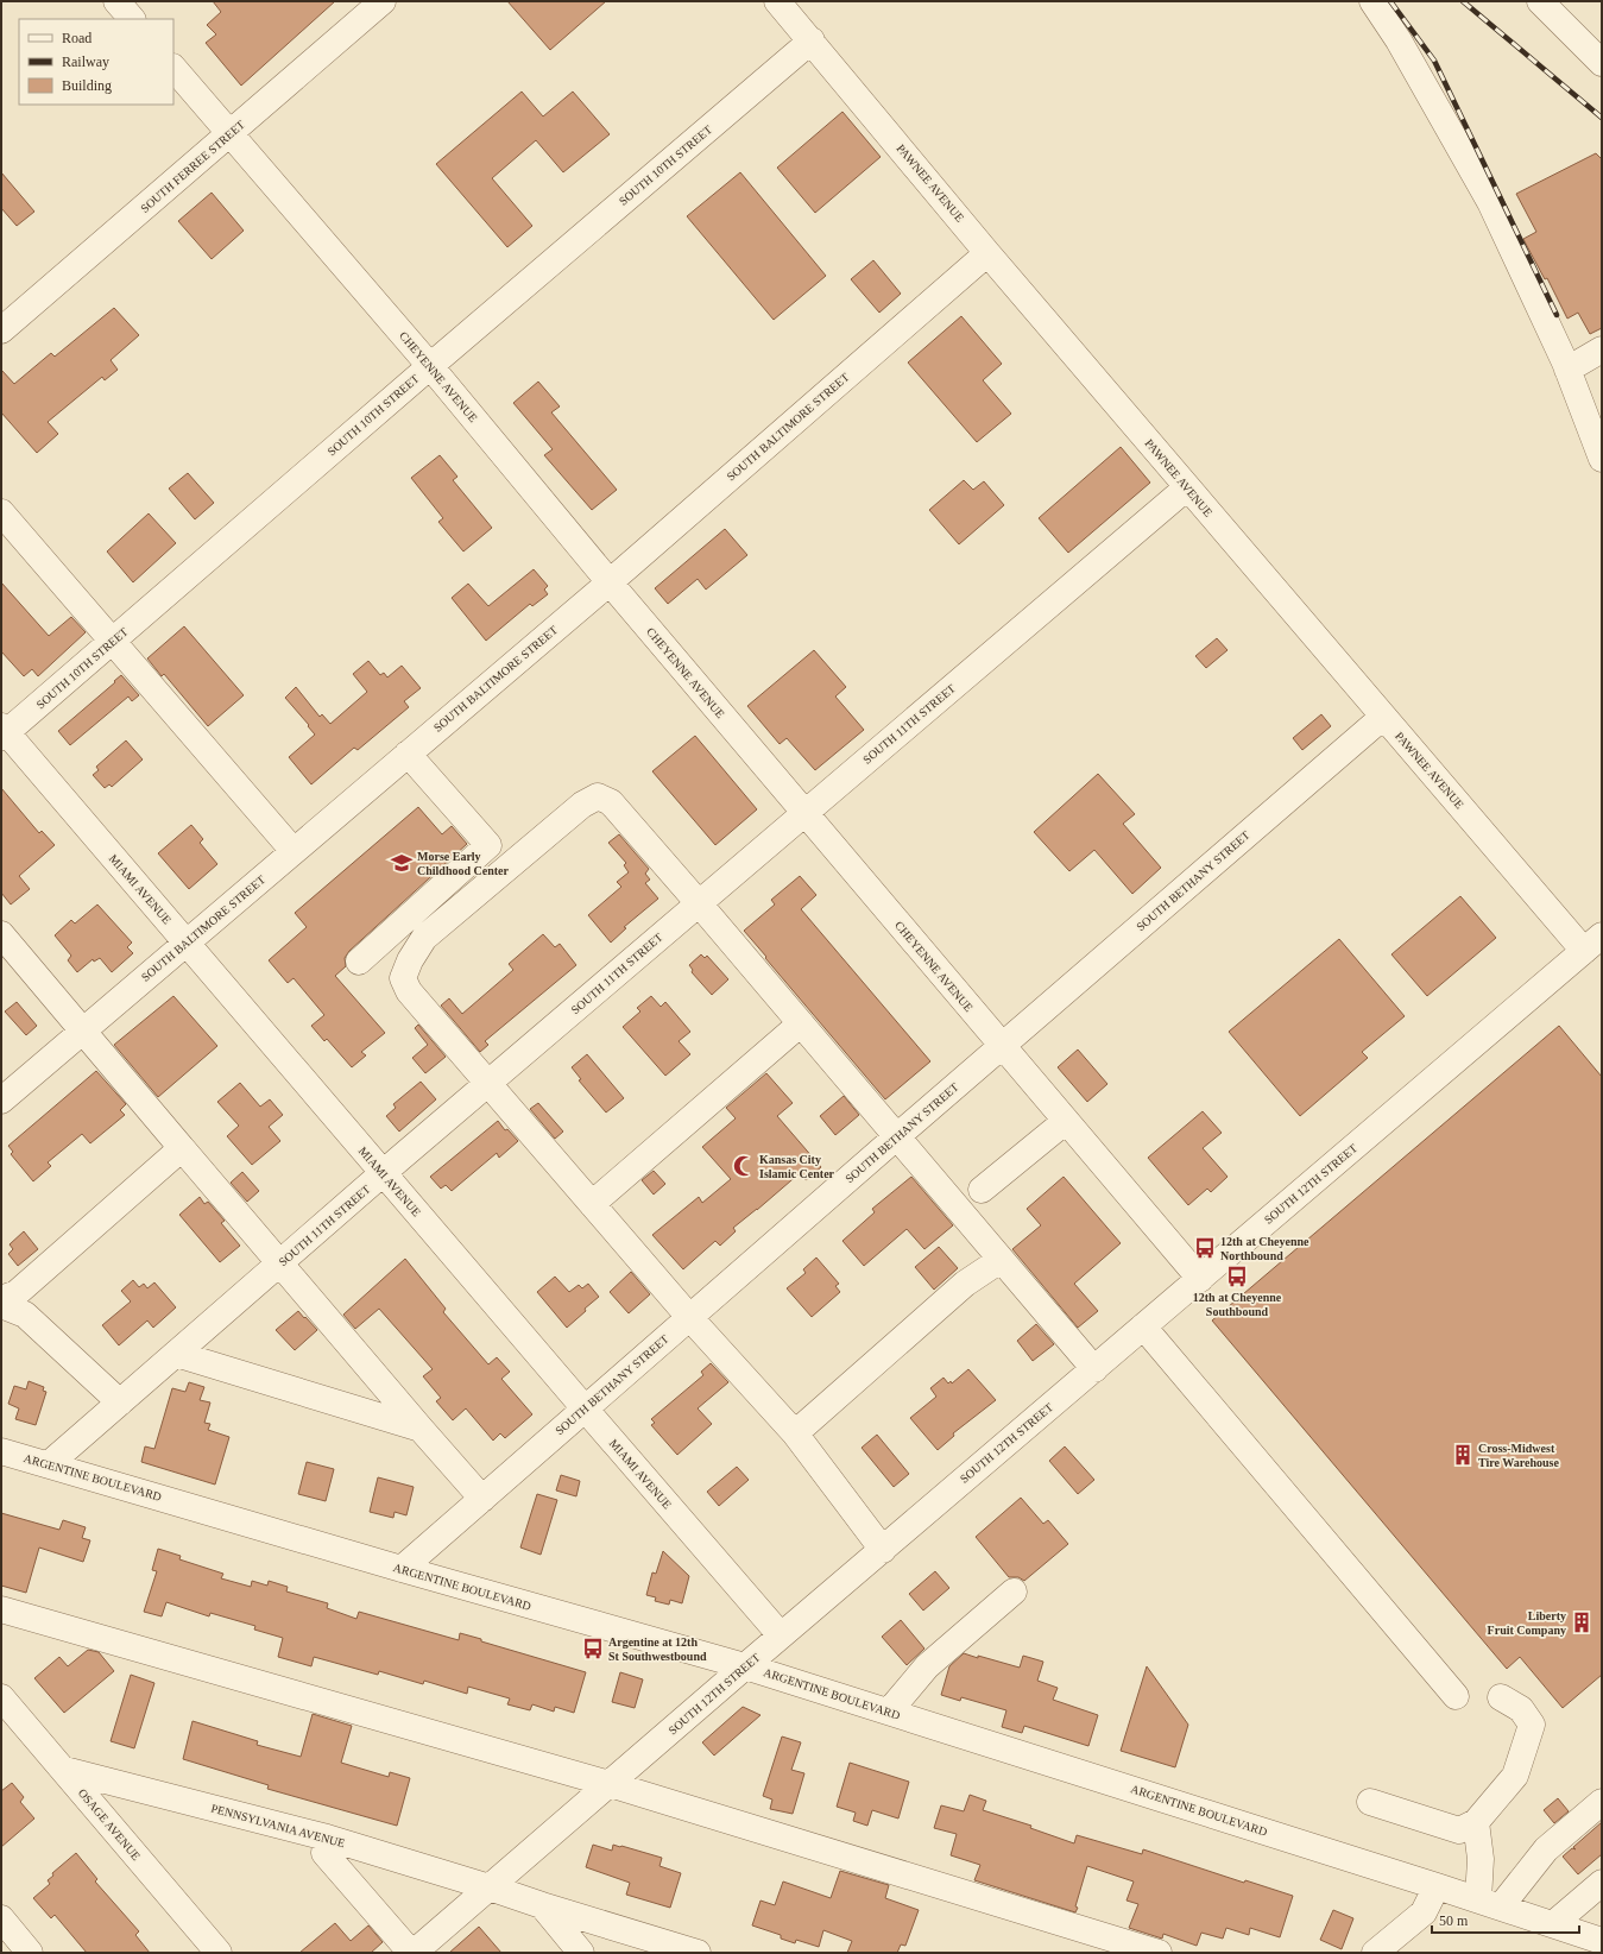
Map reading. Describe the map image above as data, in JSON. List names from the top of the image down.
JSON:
{
  "streets": {
    "street": [
      "SOUTH 10TH STREET",
      "SOUTH FERREE STREET",
      "PAWNEE AVENUE",
      "CHEYENNE AVENUE",
      "SOUTH BALTIMORE STREET",
      "SOUTH 11TH STREET",
      "SOUTH BETHANY STREET",
      "MIAMI AVENUE",
      "SOUTH 12TH STREET",
      "ARGENTINE BOULEVARD",
      "OSAGE AVENUE",
      "PENNSYLVANIA AVENUE"
    ]
  },
  "crossings": [
    ["SOUTH 10TH STREET", "PAWNEE AVENUE"],
    ["SOUTH 10TH STREET", "CHEYENNE AVENUE"],
    ["SOUTH 10TH STREET", "MIAMI AVENUE"],
    ["SOUTH FERREE STREET", "CHEYENNE AVENUE"],
    ["PAWNEE AVENUE", "SOUTH BALTIMORE STREET"],
    ["PAWNEE AVENUE", "SOUTH 11TH STREET"],
    ["PAWNEE AVENUE", "SOUTH BETHANY STREET"],
    ["PAWNEE AVENUE", "SOUTH 12TH STREET"],
    ["CHEYENNE AVENUE", "SOUTH BALTIMORE STREET"],
    ["CHEYENNE AVENUE", "SOUTH 11TH STREET"],
    ["CHEYENNE AVENUE", "SOUTH BETHANY STREET"],
    ["CHEYENNE AVENUE", "SOUTH 12TH STREET"],
    ["SOUTH BALTIMORE STREET", "MIAMI AVENUE"],
    ["SOUTH 11TH STREET", "MIAMI AVENUE"],
    ["SOUTH 11TH STREET", "ARGENTINE BOULEVARD"],
    ["SOUTH BETHANY STREET", "MIAMI AVENUE"],
    ["SOUTH BETHANY STREET", "ARGENTINE BOULEVARD"],
    ["MIAMI AVENUE", "SOUTH 12TH STREET"],
    ["SOUTH 12TH STREET", "ARGENTINE BOULEVARD"],
    ["SOUTH 12TH STREET", "PENNSYLVANIA AVENUE"],
    ["OSAGE AVENUE", "PENNSYLVANIA AVENUE"]
  ],
  "places": {
    "school or university": ["Morse Early Childhood Center"],
    "mosque": ["Kansas City Islamic Center"],
    "bus stop": ["12th at Cheyenne Northbound", "12th at Cheyenne Southbound", "Argentine at 12th St Southwestbound"],
    "building": ["Cross-Midwest Tire Warehouse", "Liberty Fruit Company"]
  },
  "legend": ["Road", "Railway", "Building"],
  "scale_bar": "50 m"
}
